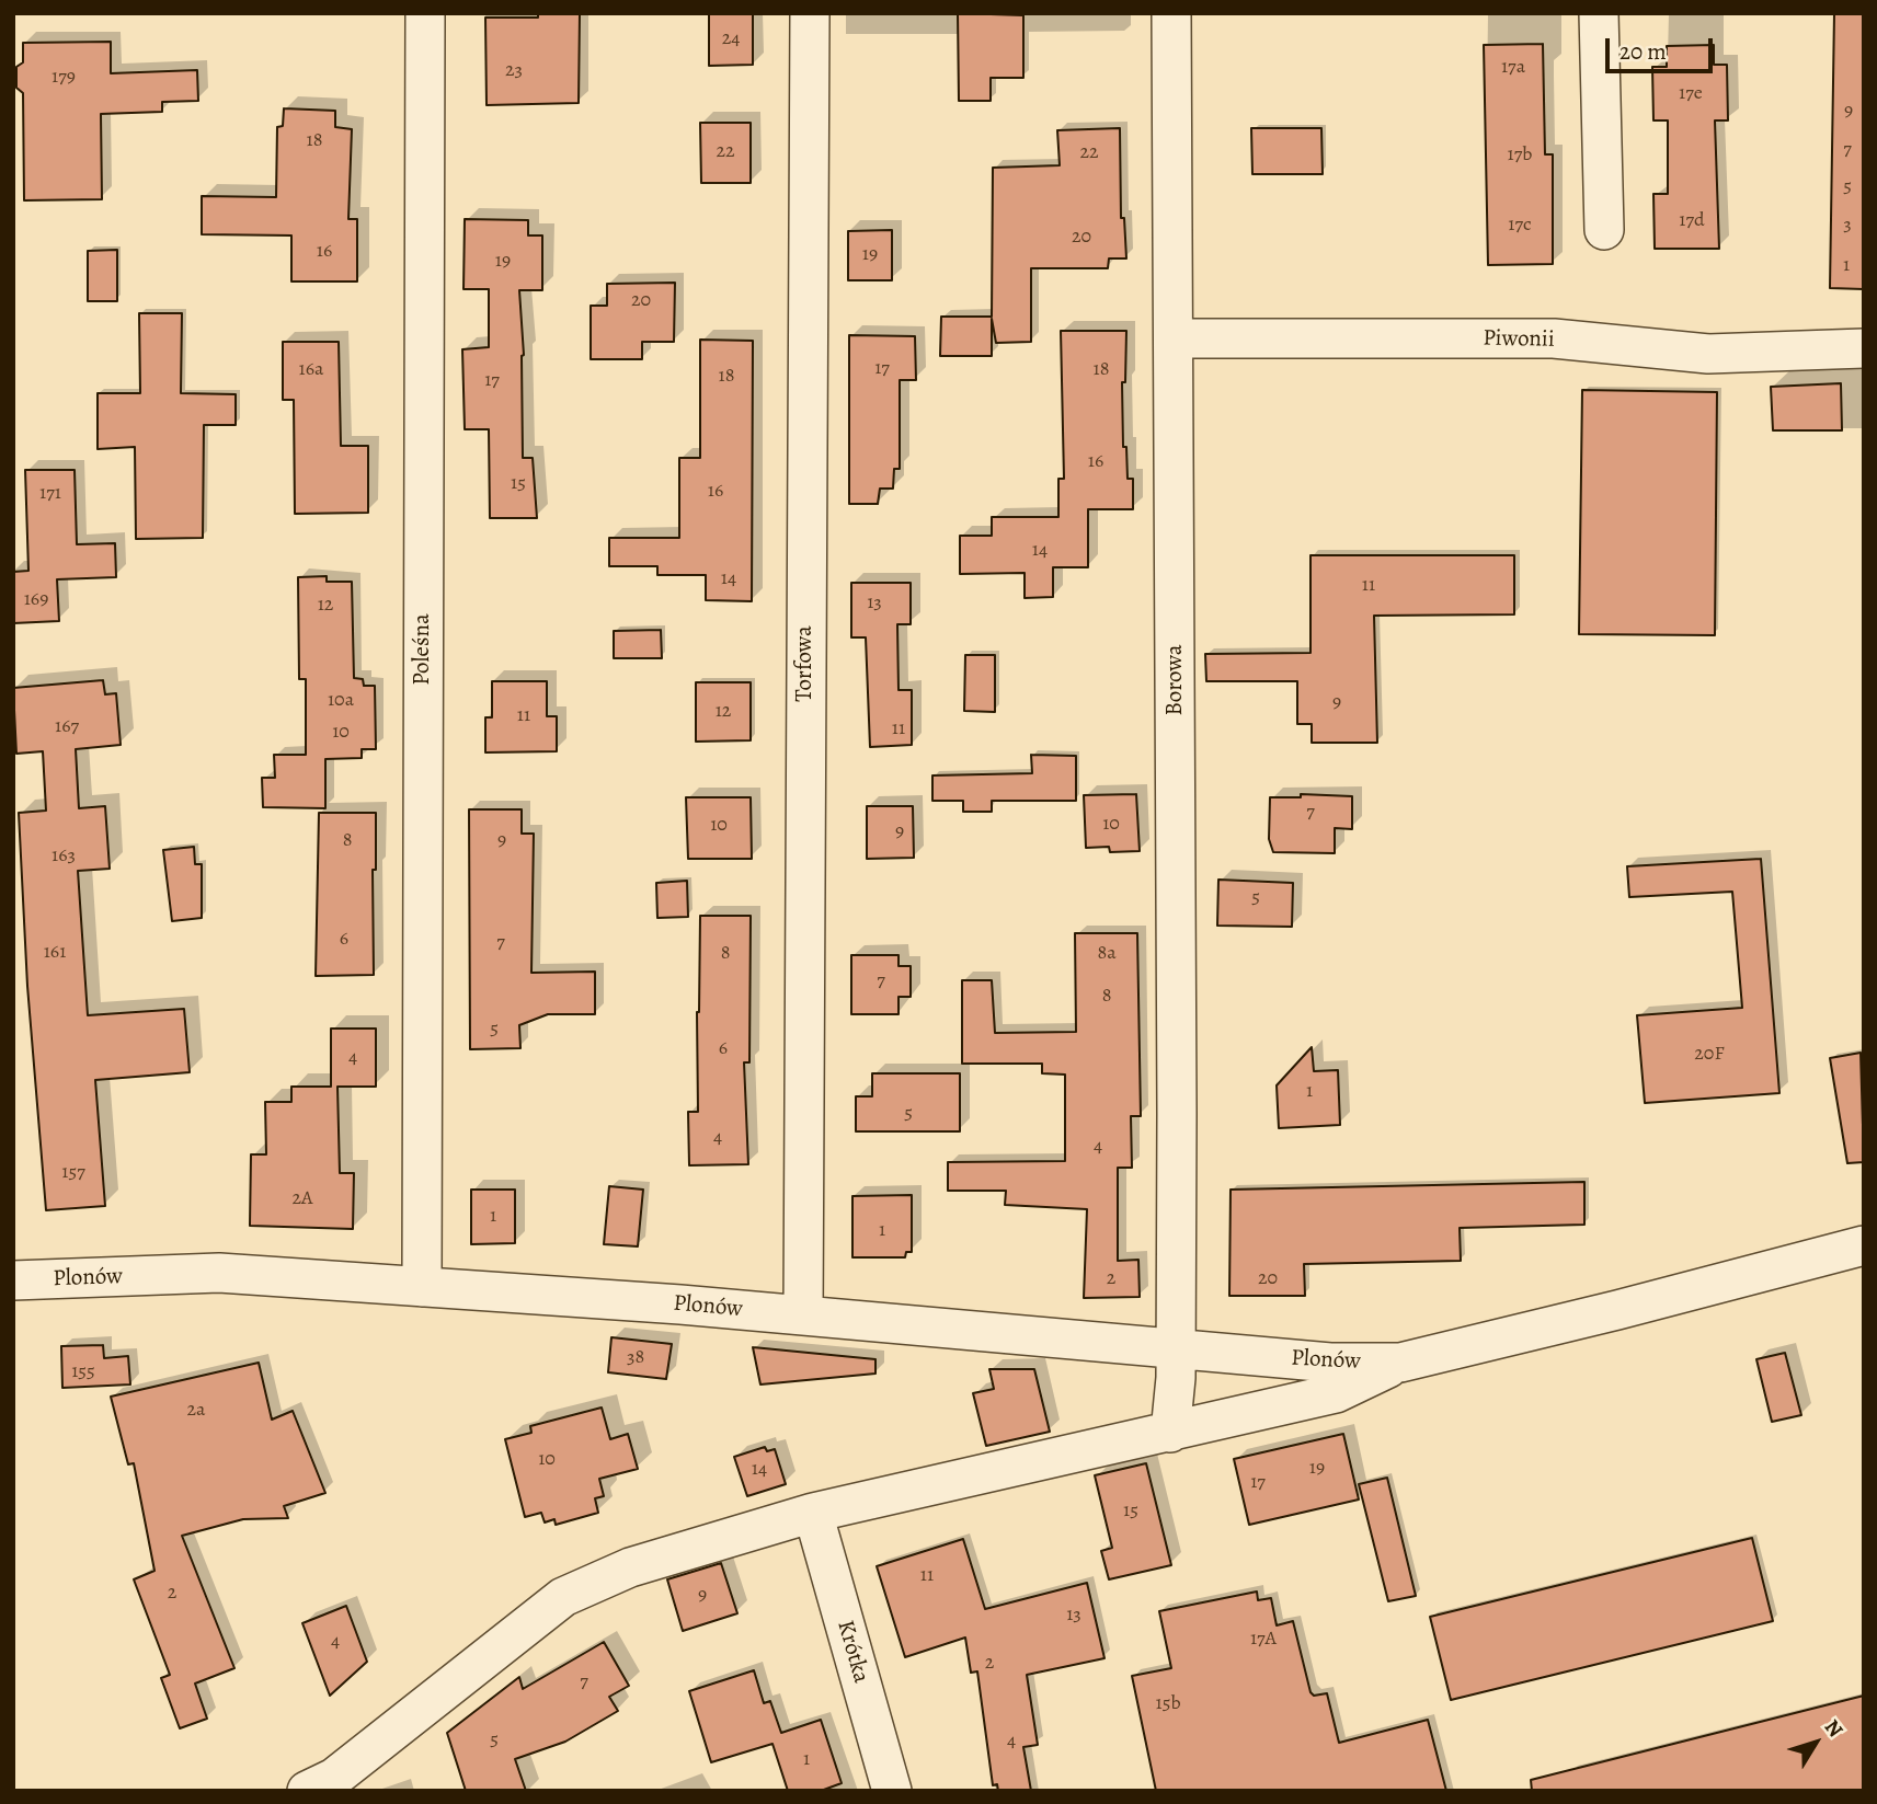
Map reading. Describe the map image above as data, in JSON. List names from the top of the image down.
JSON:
{
  "streets": {
    "street": [
      "Piwonii",
      "Poleśna",
      "Torfowa",
      "Borowa",
      "Plonów",
      "Krótka"
    ]
  },
  "crossings": [
    ["Piwonii", "Borowa"],
    ["Poleśna", "Plonów"],
    ["Torfowa", "Plonów"],
    ["Borowa", "Plonów"],
    ["Plonów", "Krótka"]
  ],
  "house_numbers": [
    "24",
    "17a",
    "23",
    "179",
    "17e",
    "9",
    "18",
    "7",
    "22",
    "22",
    "17b",
    "5",
    "17d",
    "17c",
    "3",
    "20",
    "16",
    "19",
    "19",
    "1",
    "20",
    "17",
    "16a",
    "18",
    "18",
    "17",
    "16",
    "15",
    "16",
    "171",
    "14",
    "14",
    "11",
    "169",
    "13",
    "12",
    "10a",
    "9",
    "12",
    "11",
    "167",
    "11",
    "10",
    "7",
    "10",
    "10",
    "9",
    "8",
    "9",
    "163",
    "5",
    "6",
    "7",
    "161",
    "8",
    "8a",
    "7",
    "8",
    "5",
    "6",
    "20F",
    "4",
    "1",
    "5",
    "4",
    "4",
    "157",
    "2A",
    "1",
    "1",
    "2",
    "20",
    "38",
    "155",
    "2a",
    "10",
    "19",
    "14",
    "17",
    "15",
    "11",
    "2",
    "9",
    "13",
    "17A",
    "4",
    "2",
    "7",
    "15b",
    "5",
    "4",
    "1"
  ],
  "scale_bar": "20 m",
  "north": "top right"
}
